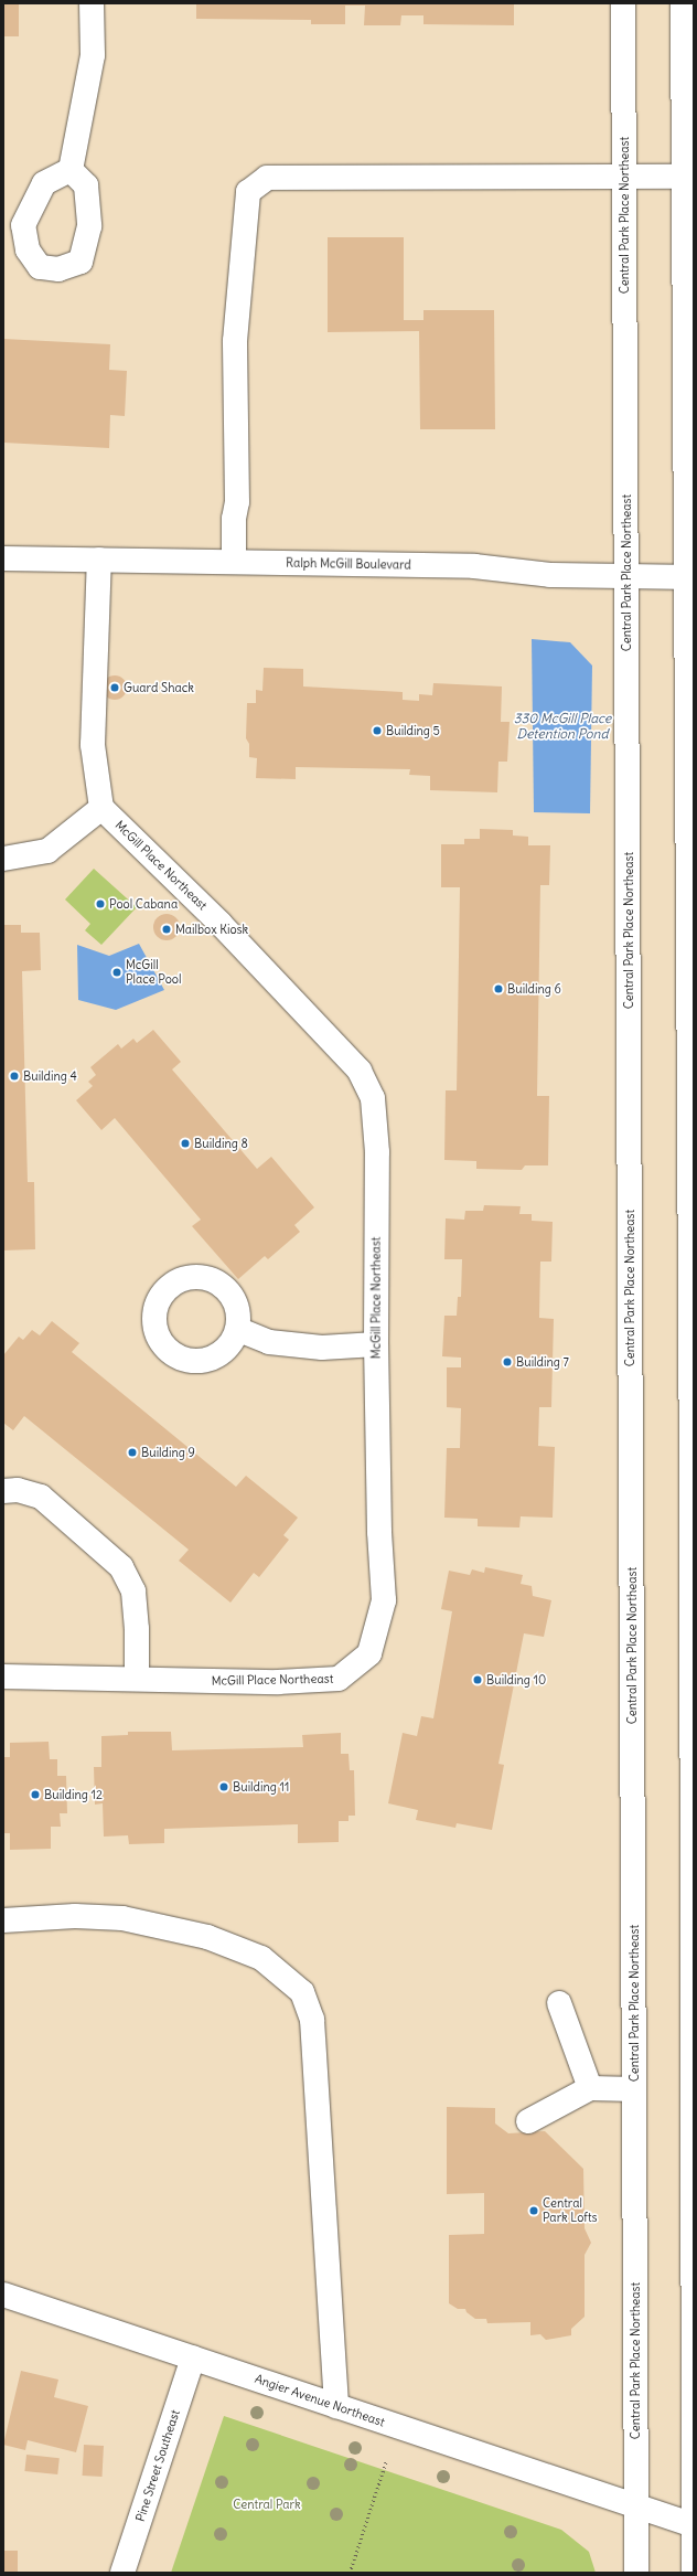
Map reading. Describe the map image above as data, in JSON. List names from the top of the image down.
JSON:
{
  "streets": {
    "street": [
      "Central Park Place Northeast",
      "Ralph McGill Boulevard",
      "McGill Place Northeast",
      "Angier Avenue Northeast",
      "Pine Street Southeast"
    ]
  },
  "crossings": [
    ["Central Park Place Northeast", "Ralph McGill Boulevard"],
    ["Central Park Place Northeast", "Angier Avenue Northeast"],
    ["Angier Avenue Northeast", "Pine Street Southeast"]
  ],
  "water": ["330 McGill Place Detention Pond"],
  "parks": ["Central Park"],
  "places": [
    "Guard Shack",
    "Building 5",
    "Pool Cabana",
    "Mailbox Kiosk",
    "McGill Place Pool",
    "Building 6",
    "Building 4",
    "Building 8",
    "Building 7",
    "Building 9",
    "Building 10",
    "Building 11",
    "Building 12",
    "Central Park Lofts"
  ]
}
